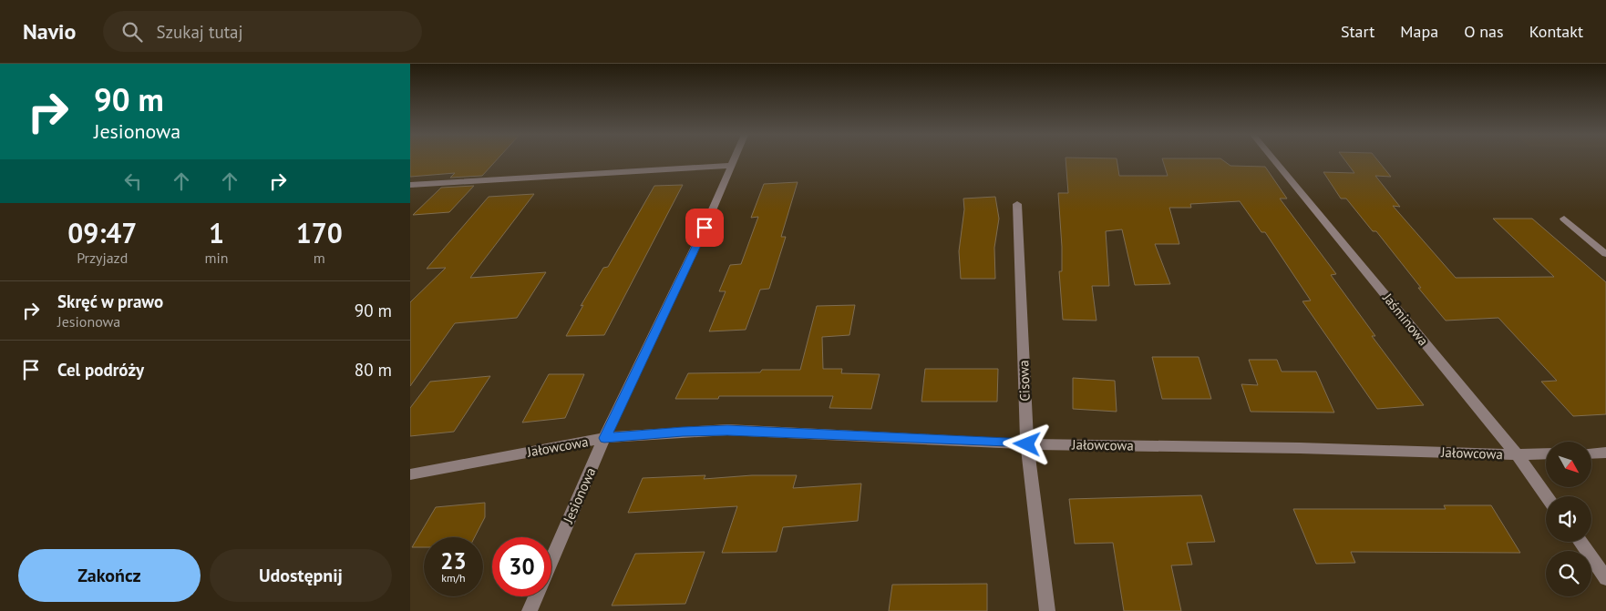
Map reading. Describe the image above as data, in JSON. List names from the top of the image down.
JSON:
{
  "streets": {
    "street": [
      "Jaśminowa",
      "Cisowa",
      "Jałowcowa",
      "Jesionowa"
    ]
  },
  "crossings": [
    ["Jaśminowa", "Jałowcowa"],
    ["Cisowa", "Jałowcowa"],
    ["Jałowcowa", "Jesionowa"]
  ],
  "north": "bottom right",
  "page": {
    "header": "Navio",
    "search": "Szukaj tutaj",
    "nav": [
      "Start",
      "Mapa",
      "O nas",
      "Kontakt"
    ],
    "turn": ["90 m", "Jesionowa"],
    "eta": [
      "09:47",
      "Przyjazd",
      "1",
      "min",
      "170",
      "m"
    ],
    "list": [
      {
        "name": "Skręć w prawo",
        "note": "Jesionowa",
        "value": "90 m"
      },
      {
        "name": "Cel podróży",
        "value": "80 m"
      }
    ],
    "speed": "23 km/h",
    "limit": "30",
    "buttons": ["Zakończ", "Udostępnij"]
  }
}
